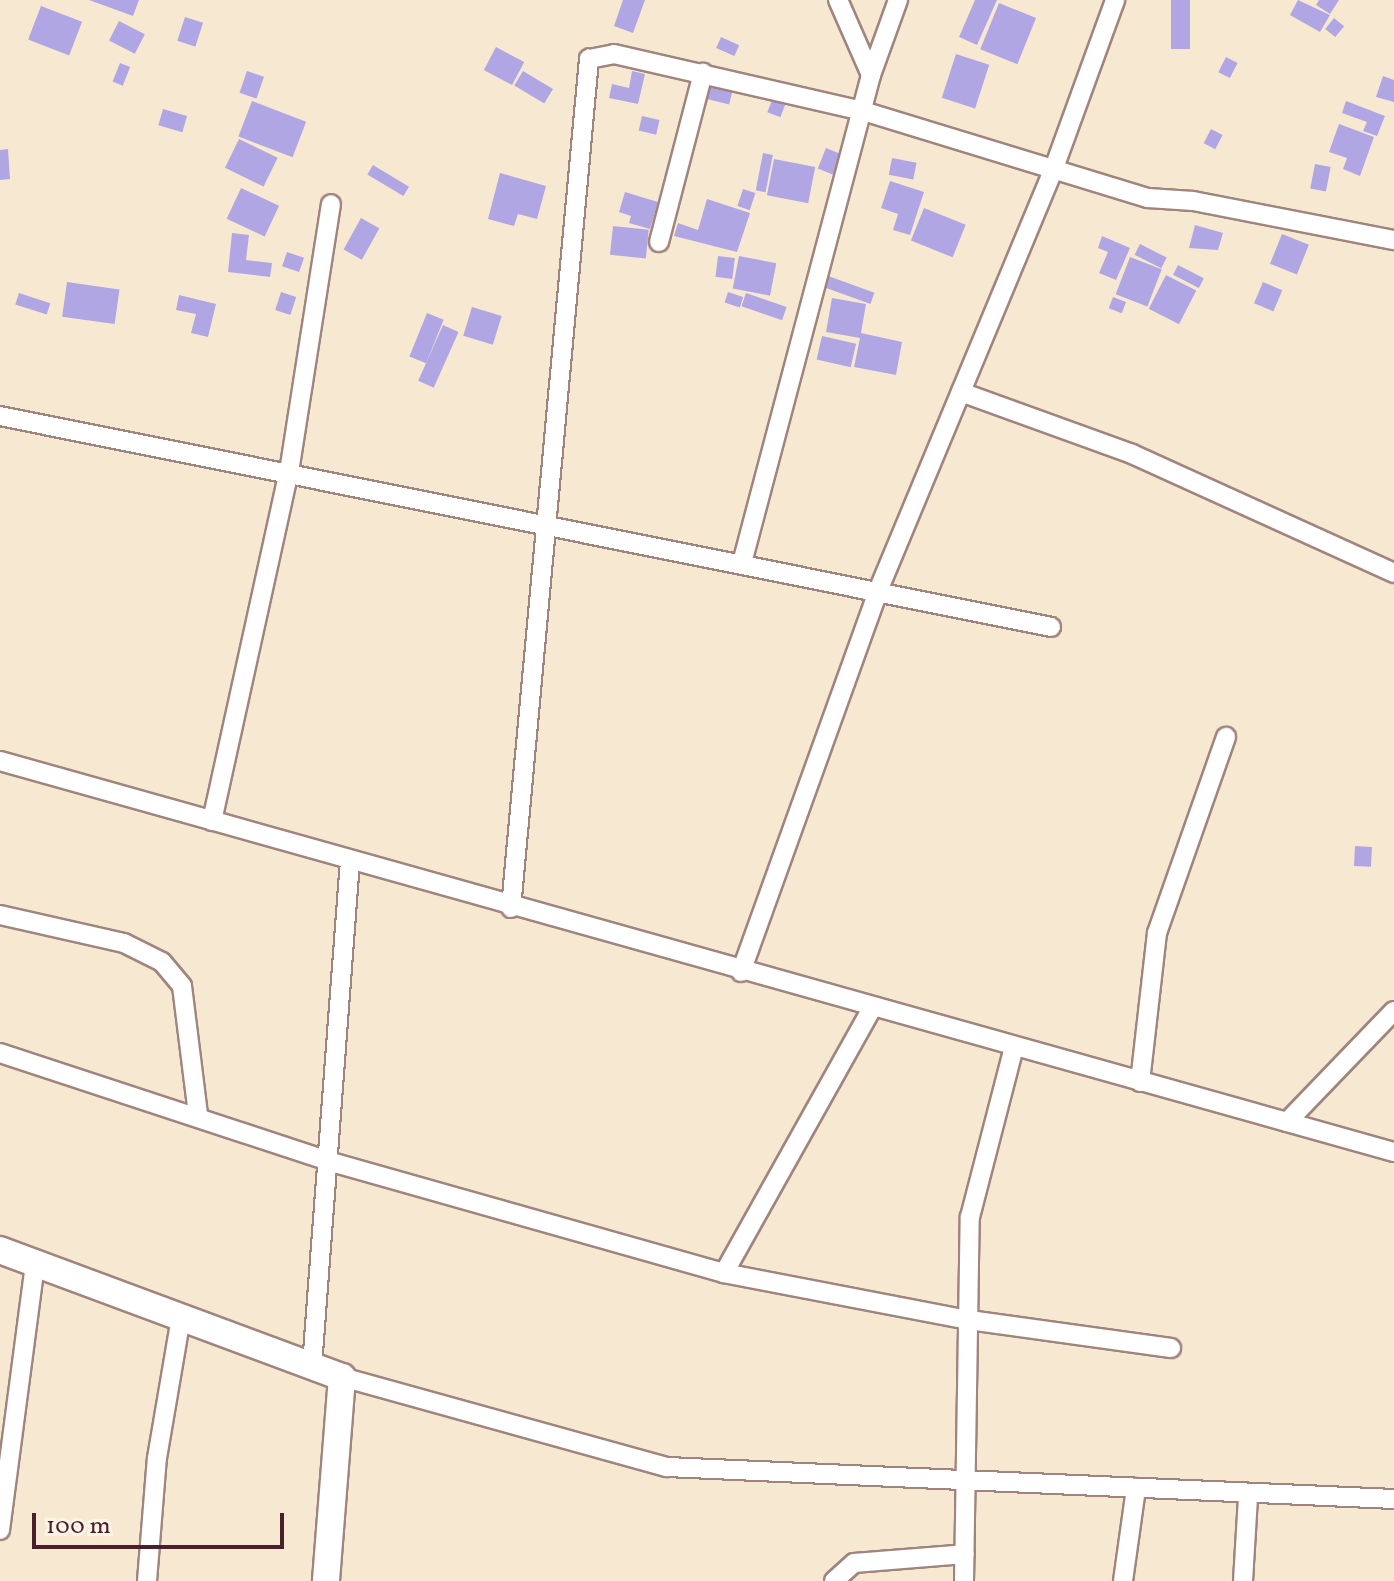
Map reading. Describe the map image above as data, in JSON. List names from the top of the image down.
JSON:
{
  "scale_bar": "100 m"
}
